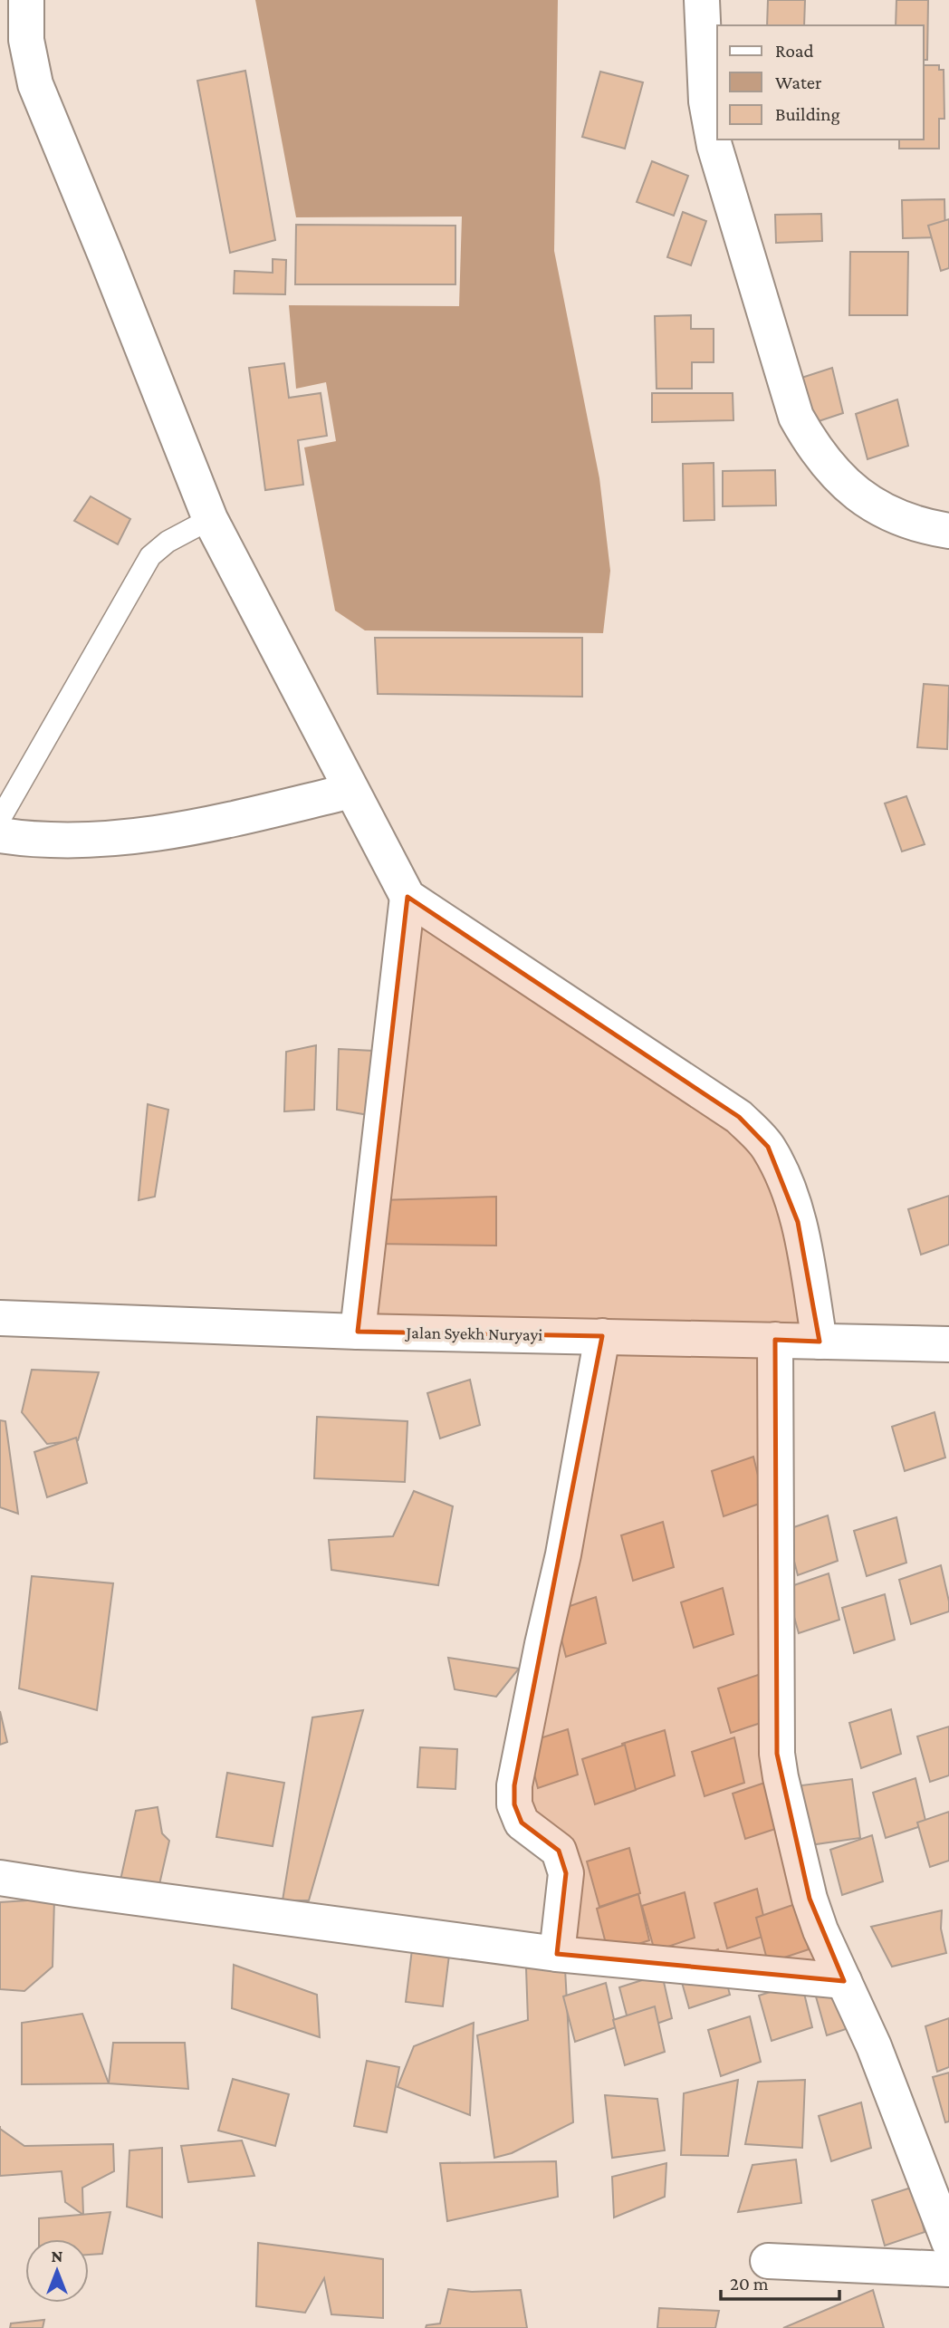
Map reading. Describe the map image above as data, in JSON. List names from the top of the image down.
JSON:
{
  "streets": {
    "street": ["Jalan Syekh Nuryayi"]
  },
  "legend": ["Road", "Water", "Building"],
  "scale_bar": "20 m",
  "north": "top"
}
